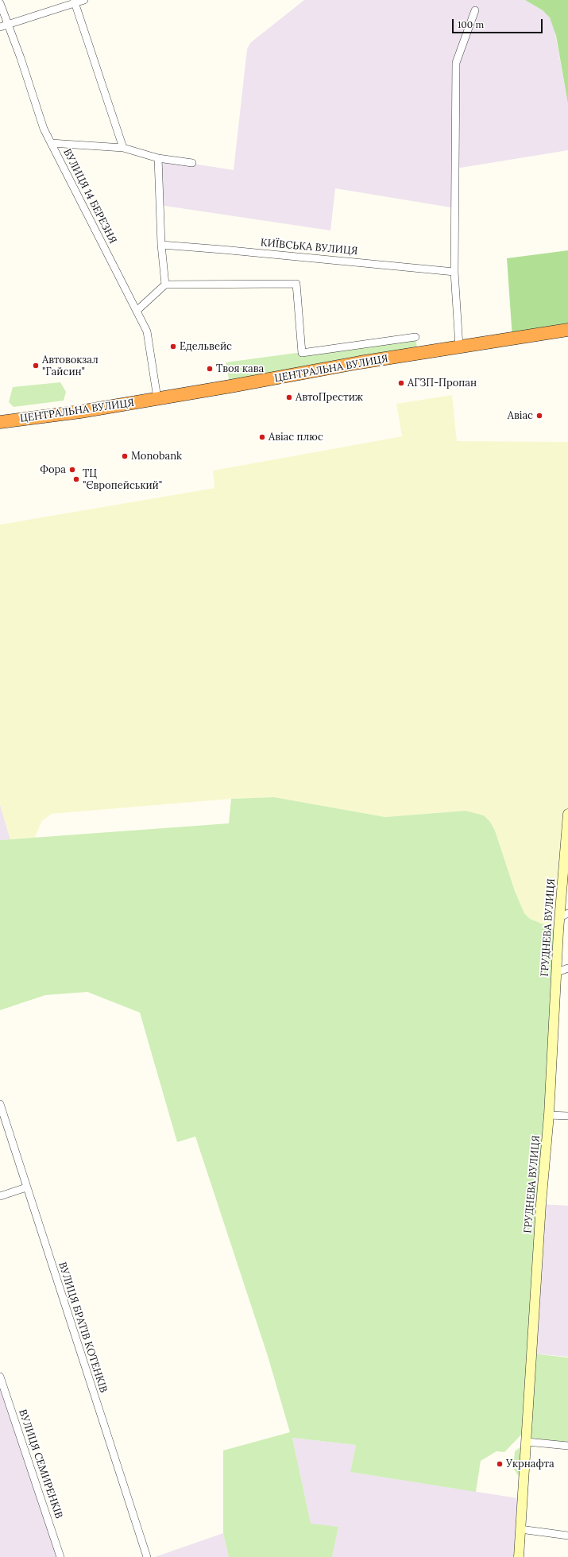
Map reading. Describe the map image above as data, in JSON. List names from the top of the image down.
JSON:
{
  "streets": {
    "highway": ["ЦЕНТРАЛЬНА ВУЛИЦЯ"],
    "street": [
      "ВУЛИЦЯ 14 БЕРЕЗНЯ",
      "КИЇВСЬКА ВУЛИЦЯ",
      "ГРУДНЕВА ВУЛИЦЯ",
      "ВУЛИЦЯ БРАТІВ КОТЕНКІВ",
      "ВУЛИЦЯ СЕМИРЕНКІВ"
    ]
  },
  "crossings": [
    ["ВУЛИЦЯ 14 БЕРЕЗНЯ", "ЦЕНТРАЛЬНА ВУЛИЦЯ"]
  ],
  "places": [
    "Едельвейс",
    "Автовокзал \"Гайсин\"",
    "Твоя кава",
    "АГЗП-Пропан",
    "АвтоПрестиж",
    "Авіас",
    "Авіас плюс",
    "Monobank",
    "Фора",
    "ТЦ \"Європейський\"",
    "Укрнафта"
  ],
  "scale_bar": "100 m"
}
